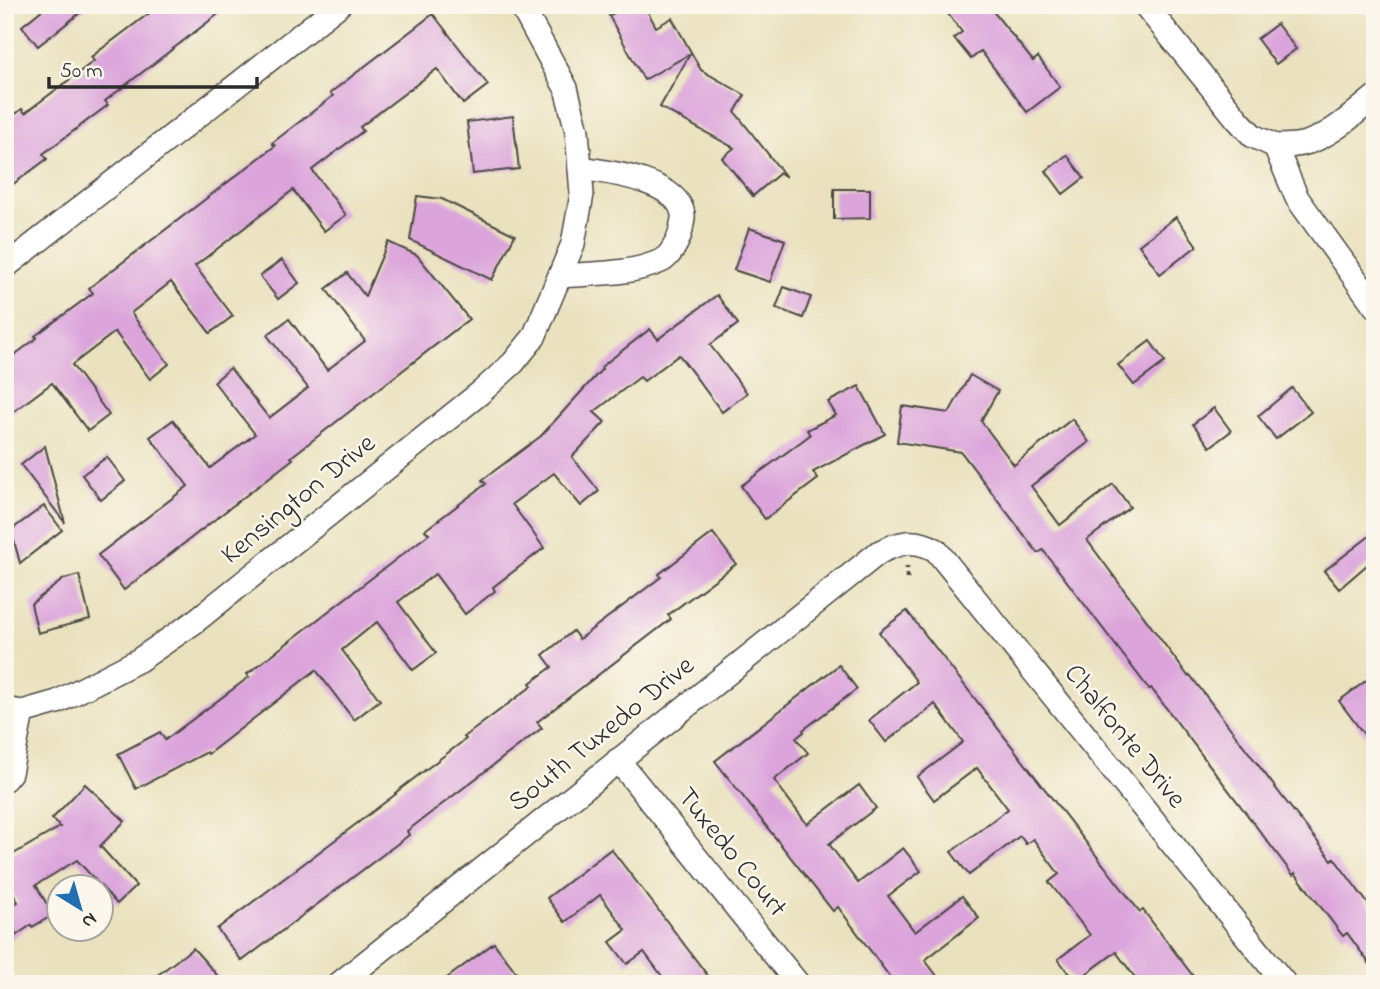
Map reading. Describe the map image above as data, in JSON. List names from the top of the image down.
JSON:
{
  "streets": {
    "street": [
      "Kensington Drive",
      "South Tuxedo Drive",
      "Chalfonte Drive",
      "Tuxedo Court"
    ]
  },
  "crossings": [
    ["South Tuxedo Drive", "Chalfonte Drive"],
    ["South Tuxedo Drive", "Tuxedo Court"]
  ],
  "scale_bar": "50 m",
  "north": "bottom right"
}
